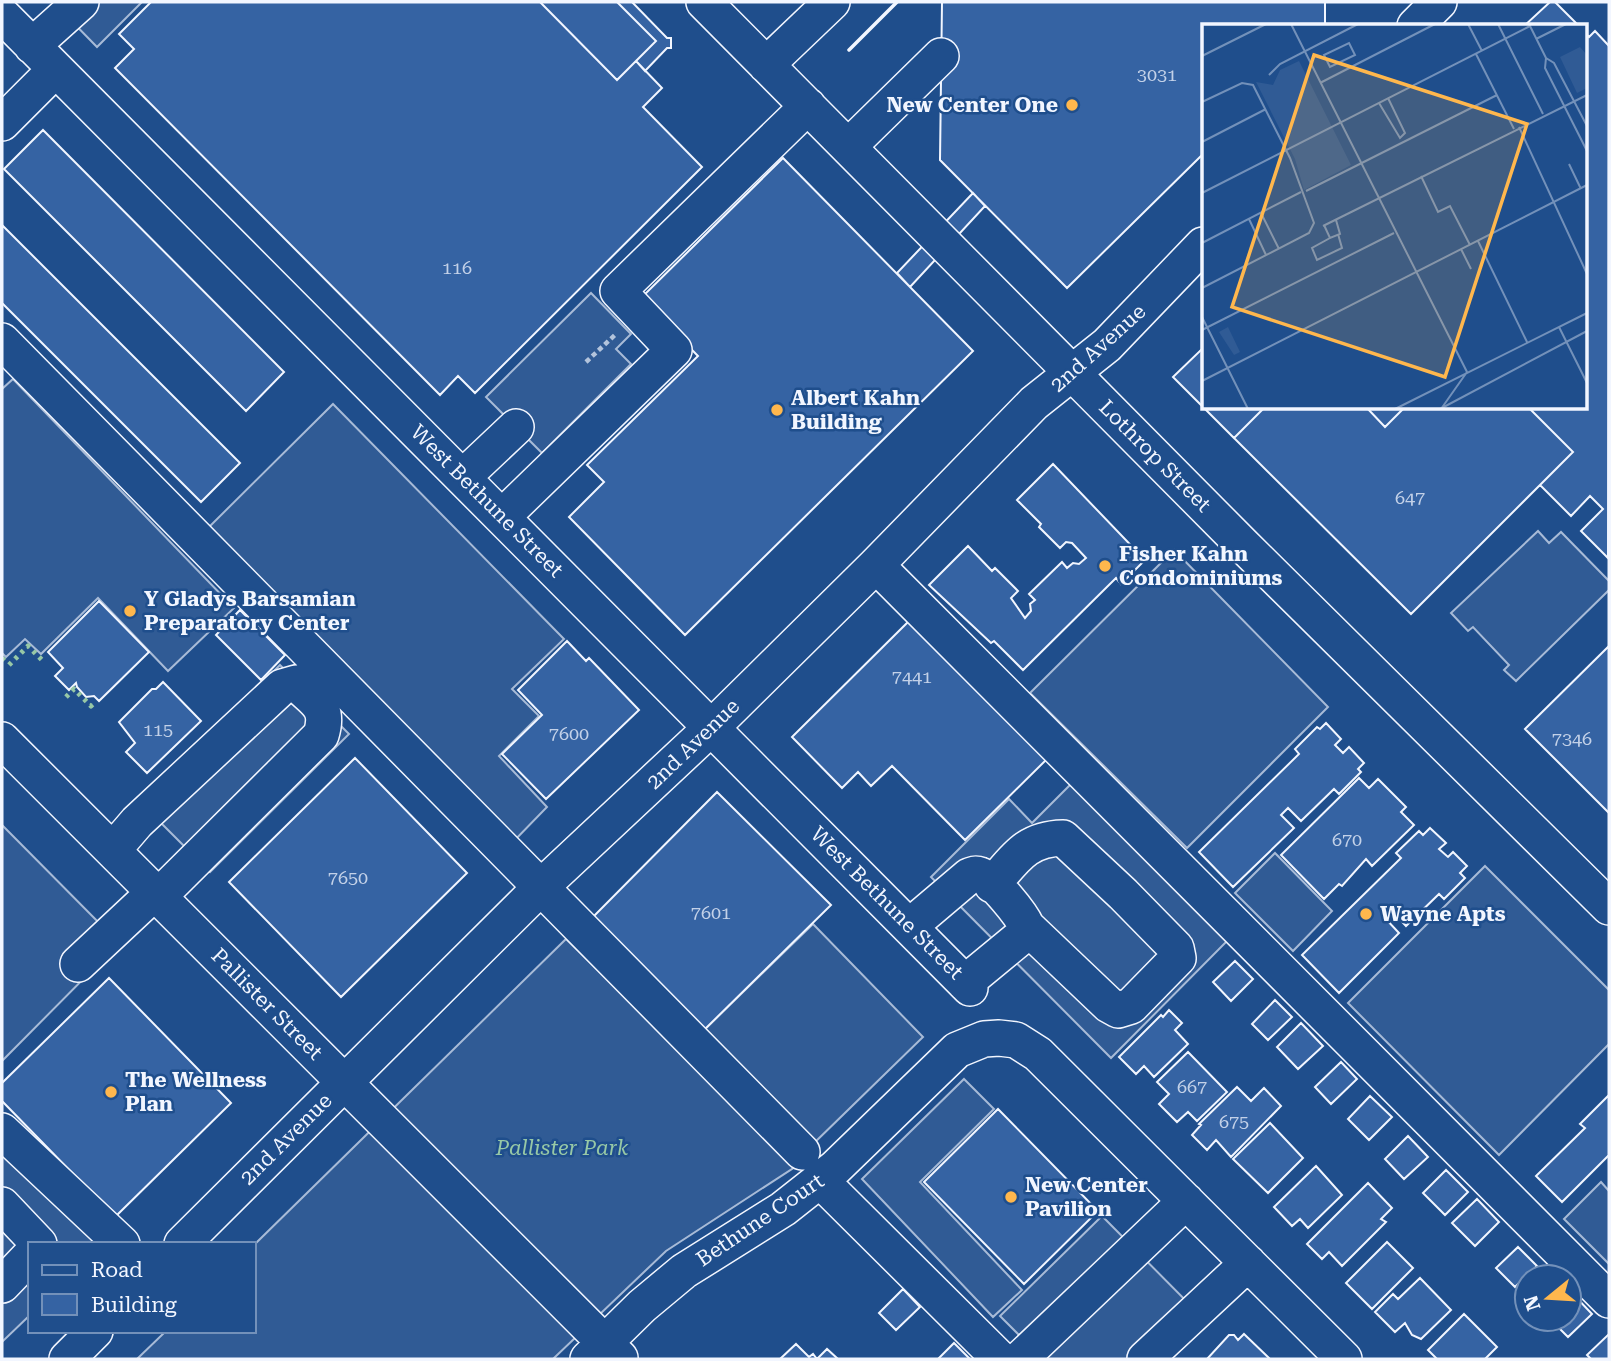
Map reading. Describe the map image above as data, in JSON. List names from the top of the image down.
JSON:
{
  "streets": {
    "street": [
      "2nd Avenue",
      "Lothrop Street",
      "West Bethune Street",
      "Pallister Street",
      "Bethune Court"
    ]
  },
  "crossings": [
    ["2nd Avenue", "Lothrop Street"],
    ["2nd Avenue", "West Bethune Street"],
    ["2nd Avenue", "Pallister Street"],
    ["Pallister Street", "Bethune Court"]
  ],
  "parks": ["Pallister Park"],
  "places": [
    "New Center One",
    "Albert Kahn Building",
    "Fisher Kahn Condominiums",
    "Y Gladys Barsamian Preparatory Center",
    "Wayne Apts",
    "The Wellness Plan",
    "New Center Pavilion"
  ],
  "house_numbers": [
    "3031",
    "116",
    "647",
    "7441",
    "115",
    "7600",
    "7346",
    "670",
    "7650",
    "7601",
    "667",
    "675"
  ],
  "legend": ["Road", "Building"],
  "north": "left"
}
